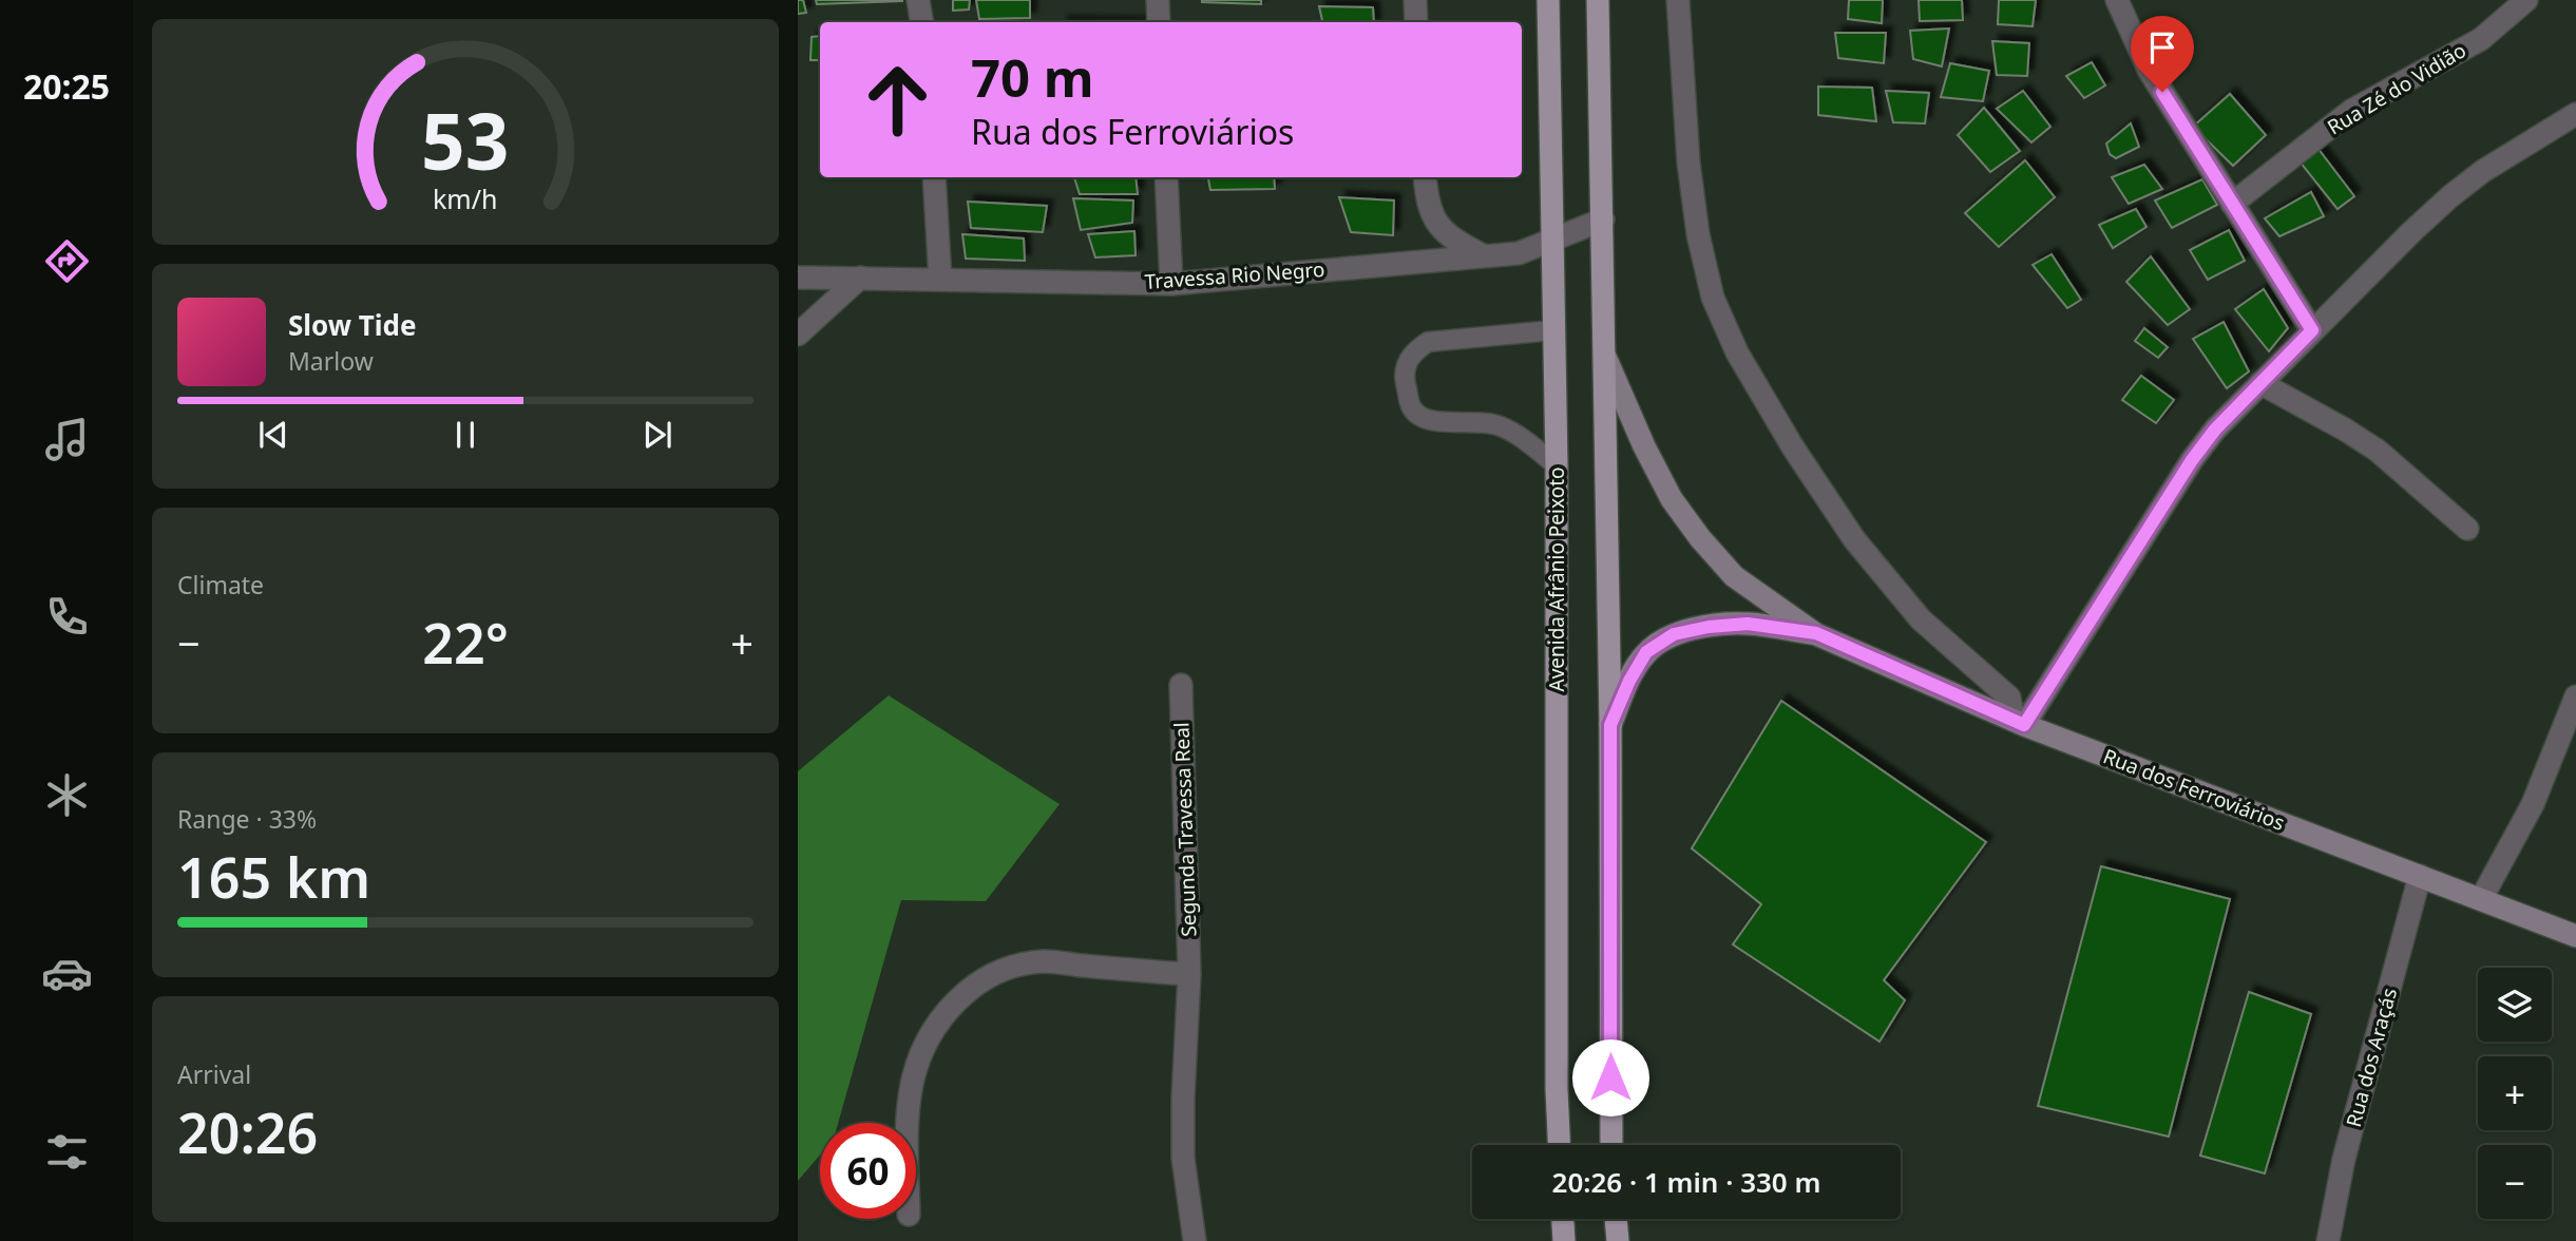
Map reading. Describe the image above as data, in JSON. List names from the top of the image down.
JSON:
{
  "streets": {
    "main road": ["Avenida Afrânio Peixoto", "Rua dos Ferroviários"],
    "street": [
      "Rua Zé do Vidião",
      "Travessa Rio Negro",
      "Segunda Travessa Real",
      "Rua dos Araçás"
    ]
  },
  "crossings": [
    ["Travessa Rio Negro", "Avenida Afrânio Peixoto"],
    ["Rua dos Ferroviários", "Rua dos Araçás"]
  ],
  "page": {
    "tabs": "20:25",
    "turn": ["70 m", "Rua dos Ferroviários"],
    "song": ["Slow Tide", "Marlow"],
    "tile": [
      "Climate",
      ["Range · 33%", "165 km"],
      ["Arrival", "20:26"]
    ],
    "heat": ["−", "22°", "+"],
    "map_buttons": ["+", "−"],
    "limit": "60",
    "trip": "20:26 · 1 min · 330 m",
    "gauge": ["53", "km/h"]
  }
}
